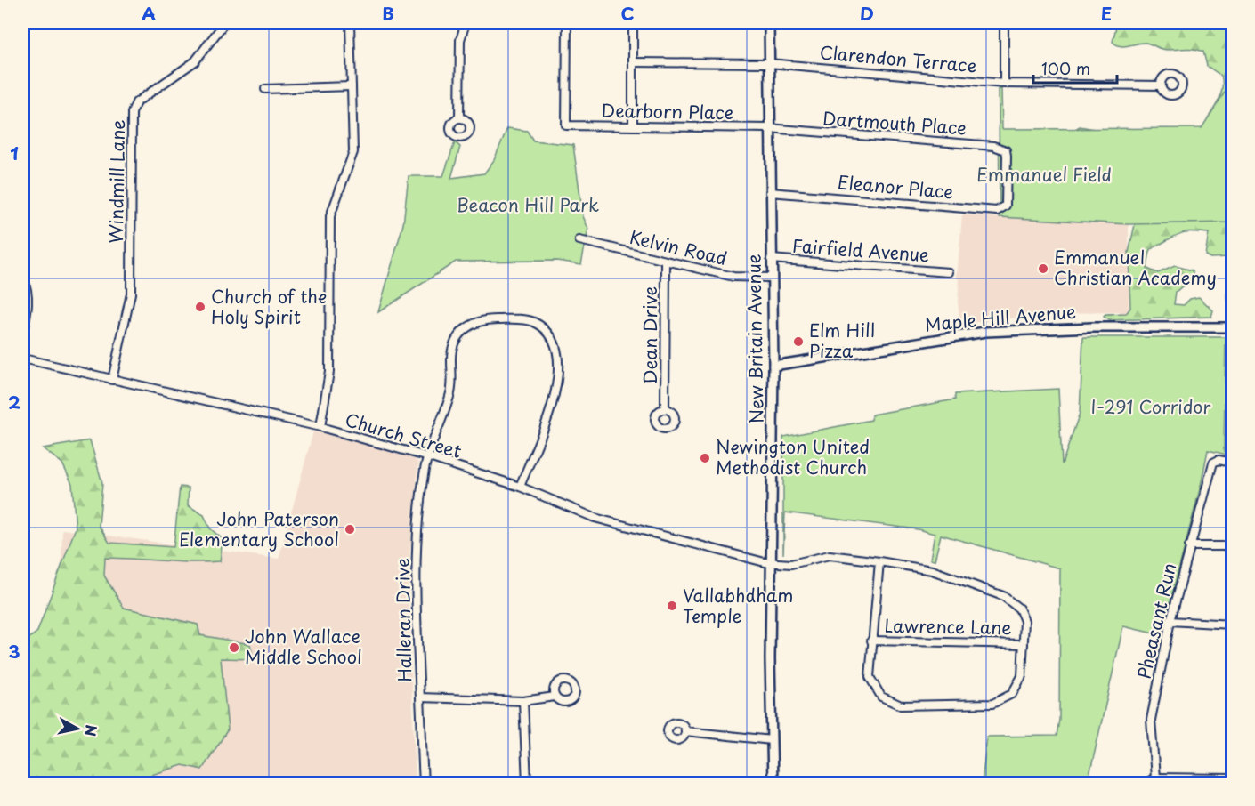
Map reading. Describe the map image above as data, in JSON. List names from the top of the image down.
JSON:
{
  "streets": {
    "main road": ["Maple Hill Avenue", "New Britain Avenue"],
    "street": [
      "Clarendon Terrace",
      "Dearborn Place",
      "Dartmouth Place",
      "Windmill Lane",
      "Eleanor Place",
      "Kelvin Road",
      "Fairfield Avenue",
      "Dean Drive",
      "Church Street",
      "Halleran Drive",
      "Pheasant Run",
      "Lawrence Lane"
    ]
  },
  "crossings": [
    ["Clarendon Terrace", "New Britain Avenue"],
    ["Dearborn Place", "Dartmouth Place"],
    ["Dearborn Place", "New Britain Avenue"],
    ["Dartmouth Place", "Eleanor Place"],
    ["Dartmouth Place", "New Britain Avenue"],
    ["Windmill Lane", "Church Street"],
    ["Eleanor Place", "New Britain Avenue"],
    ["Kelvin Road", "Dean Drive"],
    ["Kelvin Road", "New Britain Avenue"],
    ["Fairfield Avenue", "New Britain Avenue"],
    ["Maple Hill Avenue", "New Britain Avenue"],
    ["New Britain Avenue", "Church Street"],
    ["Church Street", "Halleran Drive"],
    ["Church Street", "Lawrence Lane"]
  ],
  "parks": ["Emmanuel Field", "Beacon Hill Park", "I-291 Corridor"],
  "places": [
    "Emmanuel Christian Academy",
    "Church of the Holy Spirit",
    "Elm Hill Pizza",
    "Newington United Methodist Church",
    "John Paterson Elementary School",
    "Vallabhdham Temple",
    "John Wallace Middle School"
  ],
  "scale_bar": "100 m",
  "north": "right",
  "grid": {
    "columns": [
      "A",
      "B",
      "C",
      "D",
      "E"
    ],
    "rows": ["1", "2", "3"]
  }
}
